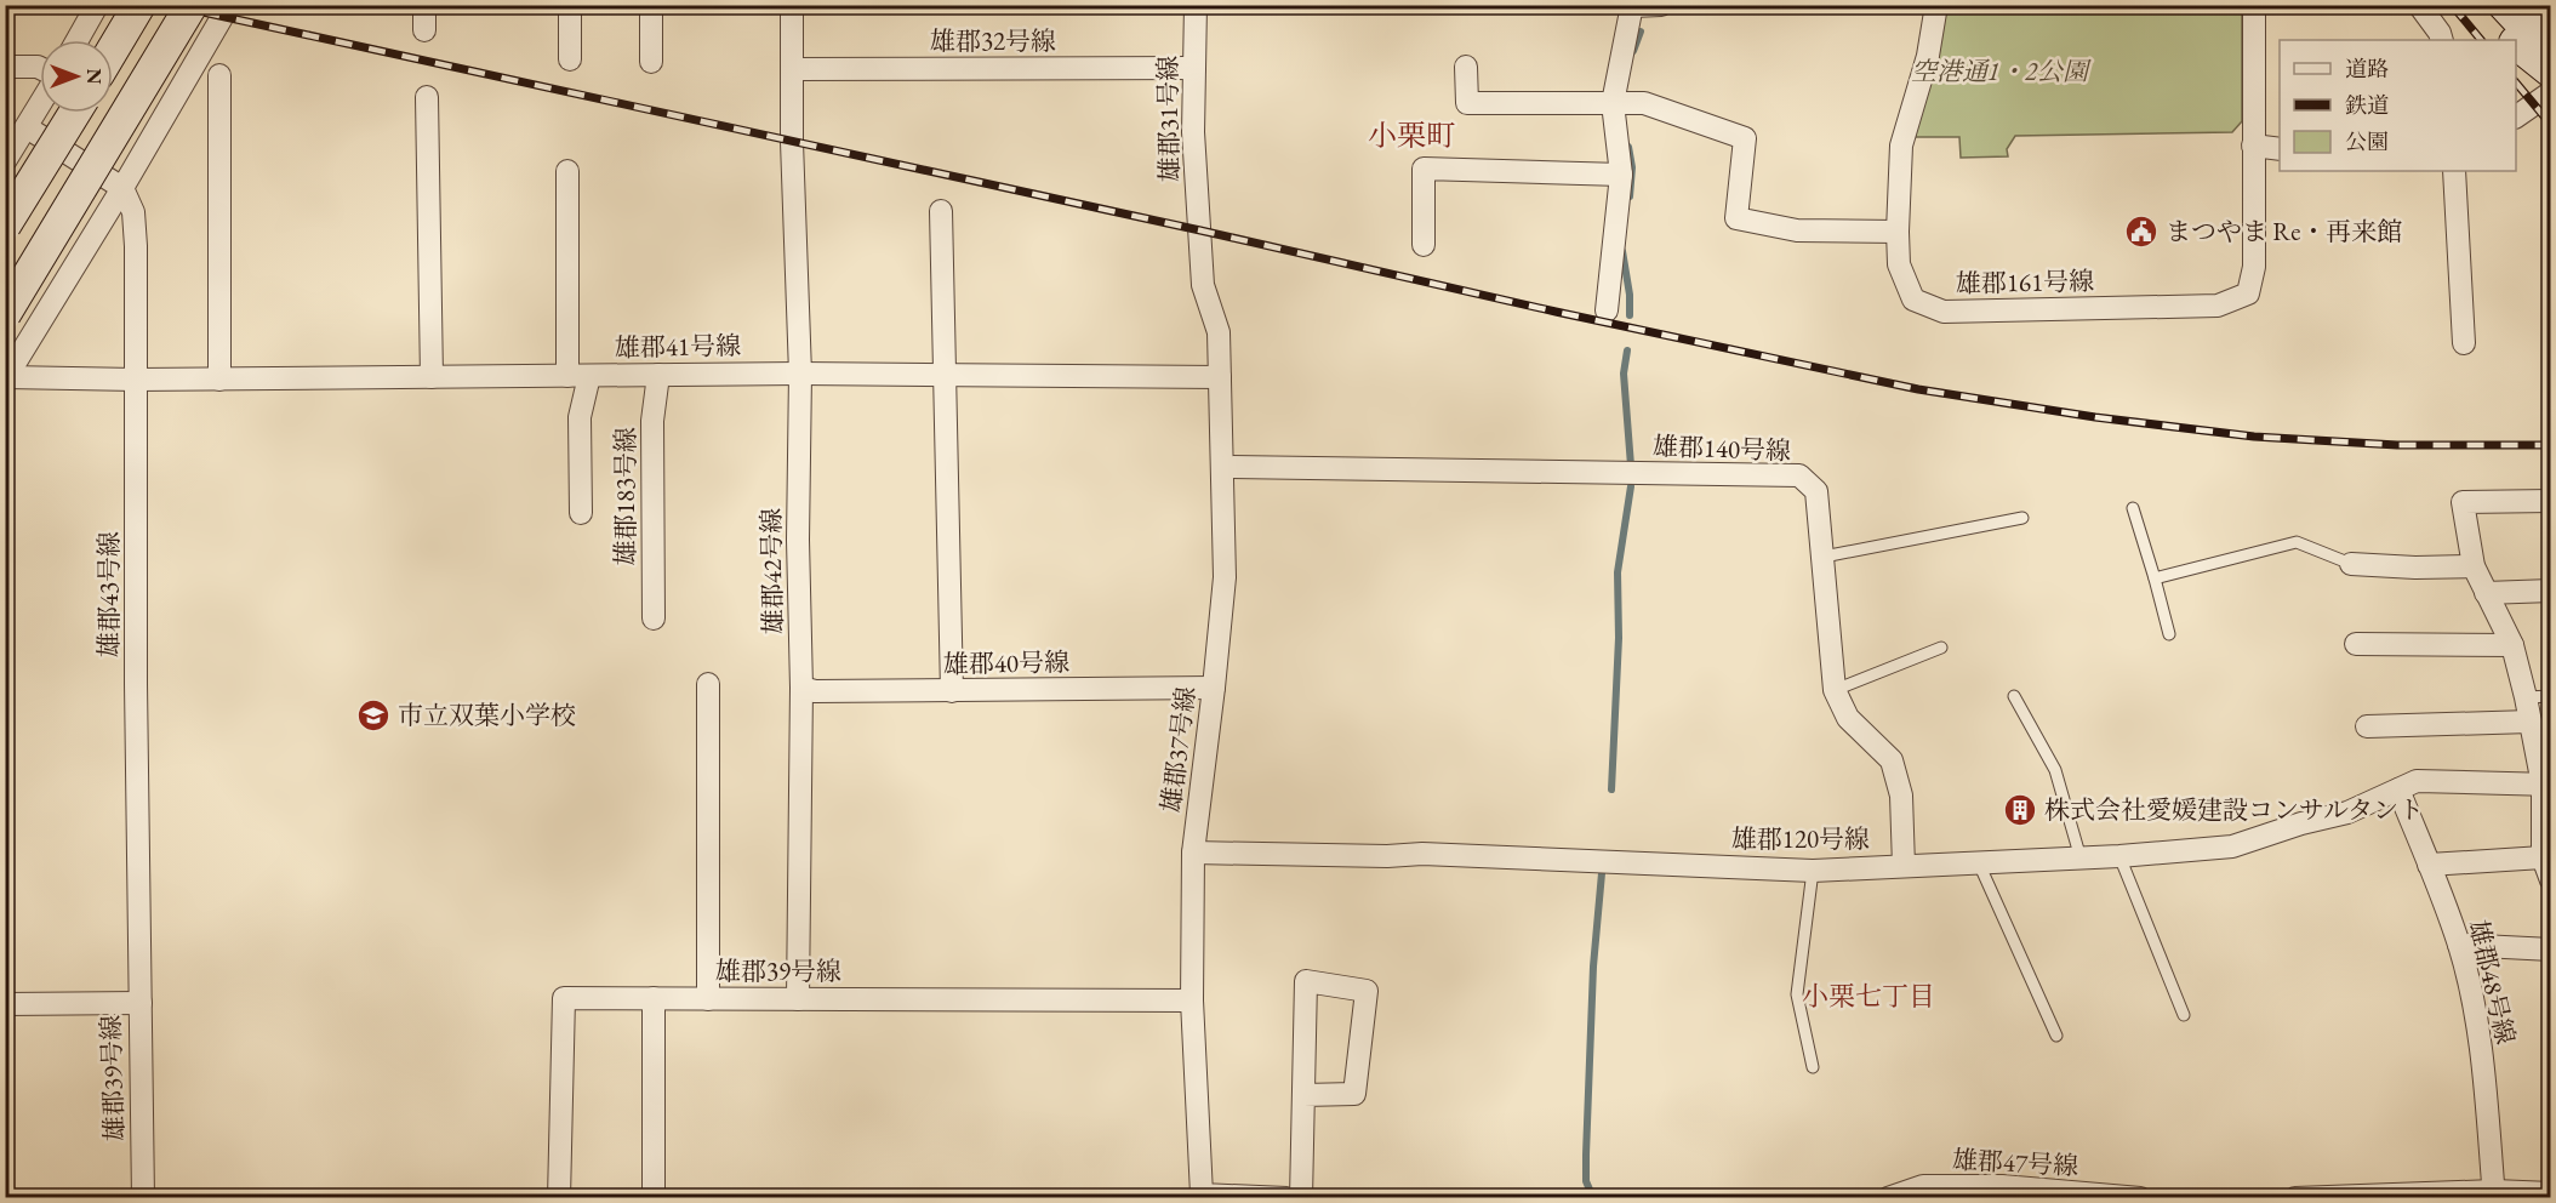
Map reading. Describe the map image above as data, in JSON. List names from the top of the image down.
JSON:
{
  "streets": {
    "street": [
      "雄郡32号線",
      "雄郡31号線",
      "雄郡161号線",
      "雄郡41号線",
      "雄郡140号線",
      "雄郡183号線",
      "雄郡42号線",
      "雄郡43号線",
      "雄郡40号線",
      "雄郡37号線",
      "雄郡120号線",
      "雄郡39号線",
      "雄郡48号線",
      "雄郡47号線"
    ]
  },
  "crossings": [
    ["雄郡32号線", "雄郡31号線"],
    ["雄郡32号線", "雄郡42号線"],
    ["雄郡31号線", "雄郡37号線"],
    ["雄郡41号線", "雄郡183号線"],
    ["雄郡41号線", "雄郡42号線"],
    ["雄郡41号線", "雄郡43号線"],
    ["雄郡41号線", "雄郡37号線"],
    ["雄郡140号線", "雄郡37号線"],
    ["雄郡140号線", "雄郡120号線"],
    ["雄郡42号線", "雄郡40号線"],
    ["雄郡42号線", "雄郡39号線"],
    ["雄郡43号線", "雄郡39号線"],
    ["雄郡40号線", "雄郡37号線"],
    ["雄郡37号線", "雄郡120号線"],
    ["雄郡37号線", "雄郡39号線"],
    ["雄郡120号線", "雄郡48号線"]
  ],
  "districts": ["小栗町", "小栗七丁目"],
  "parks": ["空港通1・2公園"],
  "places": {
    "public building": ["まつやま Re・再来館"],
    "school or university": ["市立双葉小学校"],
    "building": ["株式会社愛媛建設コンサルタント"]
  },
  "legend": ["道路", "鉄道", "公園"],
  "north": "right"
}
